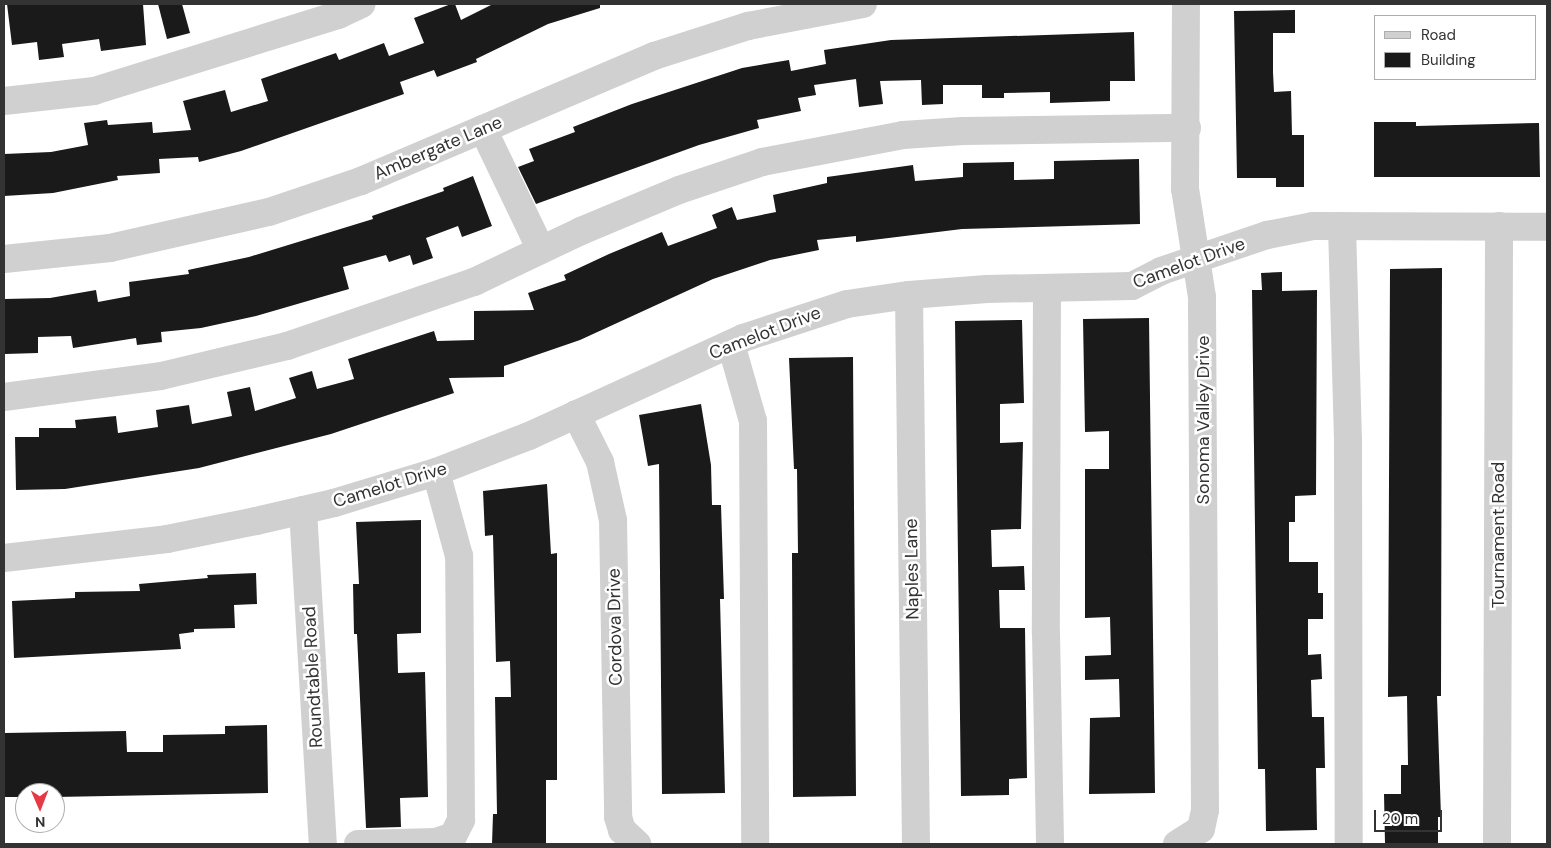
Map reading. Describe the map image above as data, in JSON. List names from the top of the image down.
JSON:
{
  "streets": {
    "street": [
      "Ambergate Lane",
      "Camelot Drive",
      "Sonoma Valley Drive",
      "Tournament Road",
      "Naples Lane",
      "Cordova Drive",
      "Roundtable Road"
    ]
  },
  "crossings": [
    ["Camelot Drive", "Sonoma Valley Drive"],
    ["Camelot Drive", "Tournament Road"],
    ["Camelot Drive", "Naples Lane"],
    ["Camelot Drive", "Cordova Drive"],
    ["Camelot Drive", "Roundtable Road"]
  ],
  "legend": ["Road", "Building"],
  "scale_bar": "20 m",
  "north": "bottom"
}
